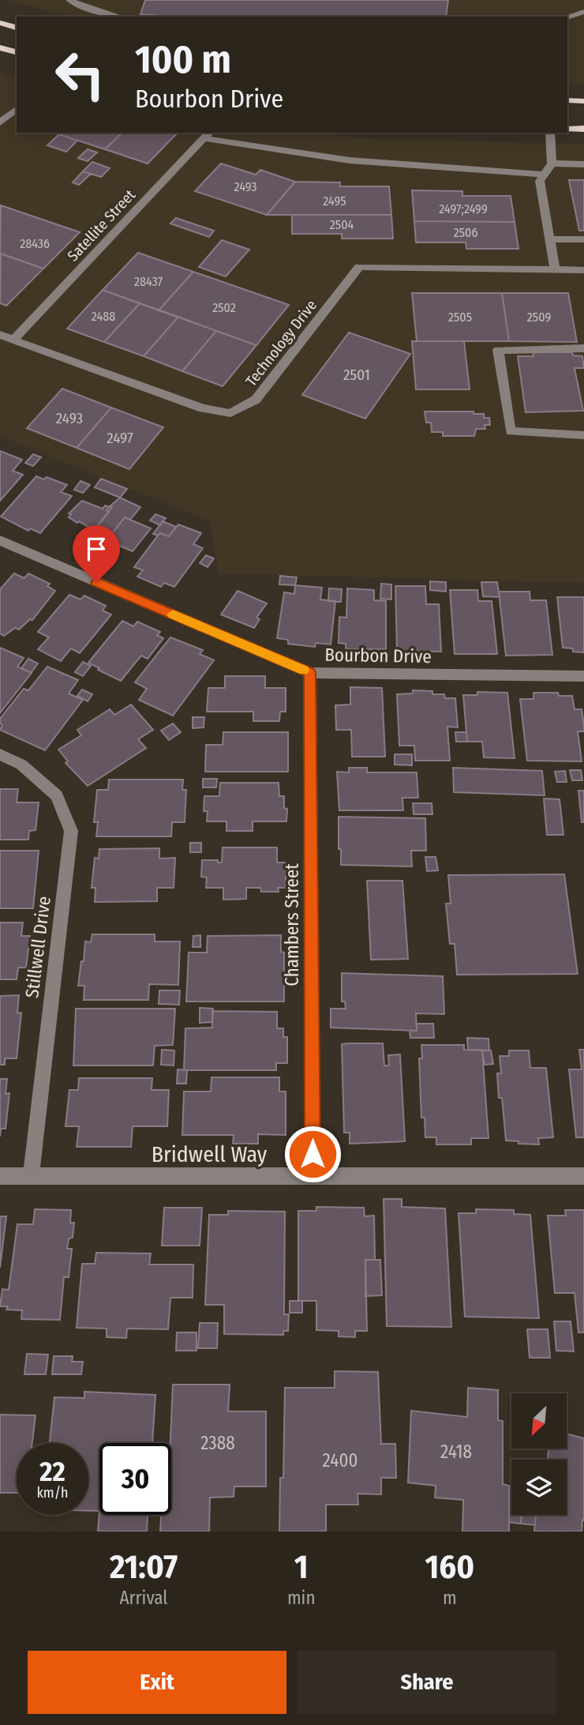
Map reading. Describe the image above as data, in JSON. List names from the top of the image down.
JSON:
{
  "streets": {
    "street": [
      "Satellite Street",
      "Technology Drive",
      "Bourbon Drive",
      "Chambers Street",
      "Stillwell Drive",
      "Bridwell Way"
    ]
  },
  "crossings": [
    ["Satellite Street", "Technology Drive"],
    ["Bourbon Drive", "Chambers Street"],
    ["Chambers Street", "Bridwell Way"],
    ["Stillwell Drive", "Bridwell Way"]
  ],
  "house_numbers": [
    "2493",
    "2495",
    "2497;2499",
    "2504",
    "2506",
    "28436",
    "28437",
    "2502",
    "2488",
    "2505",
    "2509",
    "2501",
    "2493",
    "2497",
    "2388",
    "2418",
    "2400"
  ],
  "north": "bottom left",
  "page": {
    "turn": ["100 m", "Bourbon Drive"],
    "speed": "22 km/h",
    "limit": "30",
    "eta": [
      "21:07",
      "Arrival",
      "1",
      "min",
      "160",
      "m"
    ],
    "buttons": ["Exit", "Share"]
  }
}
